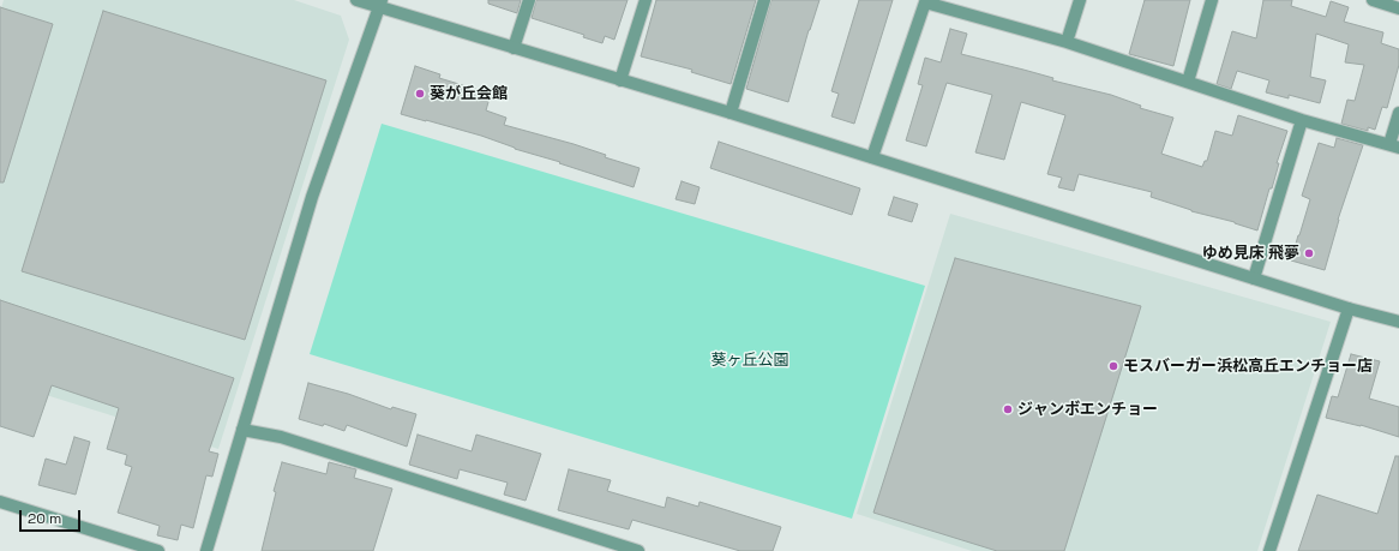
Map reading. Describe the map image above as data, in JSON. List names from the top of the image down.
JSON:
{
  "parks": ["葵ヶ丘公園"],
  "places": [
    "葵が丘会館",
    "ゆめ見床 飛夢",
    "モスバーガー浜松高丘エンチョー店",
    "ジャンボエンチョー"
  ],
  "scale_bar": "20 m"
}
